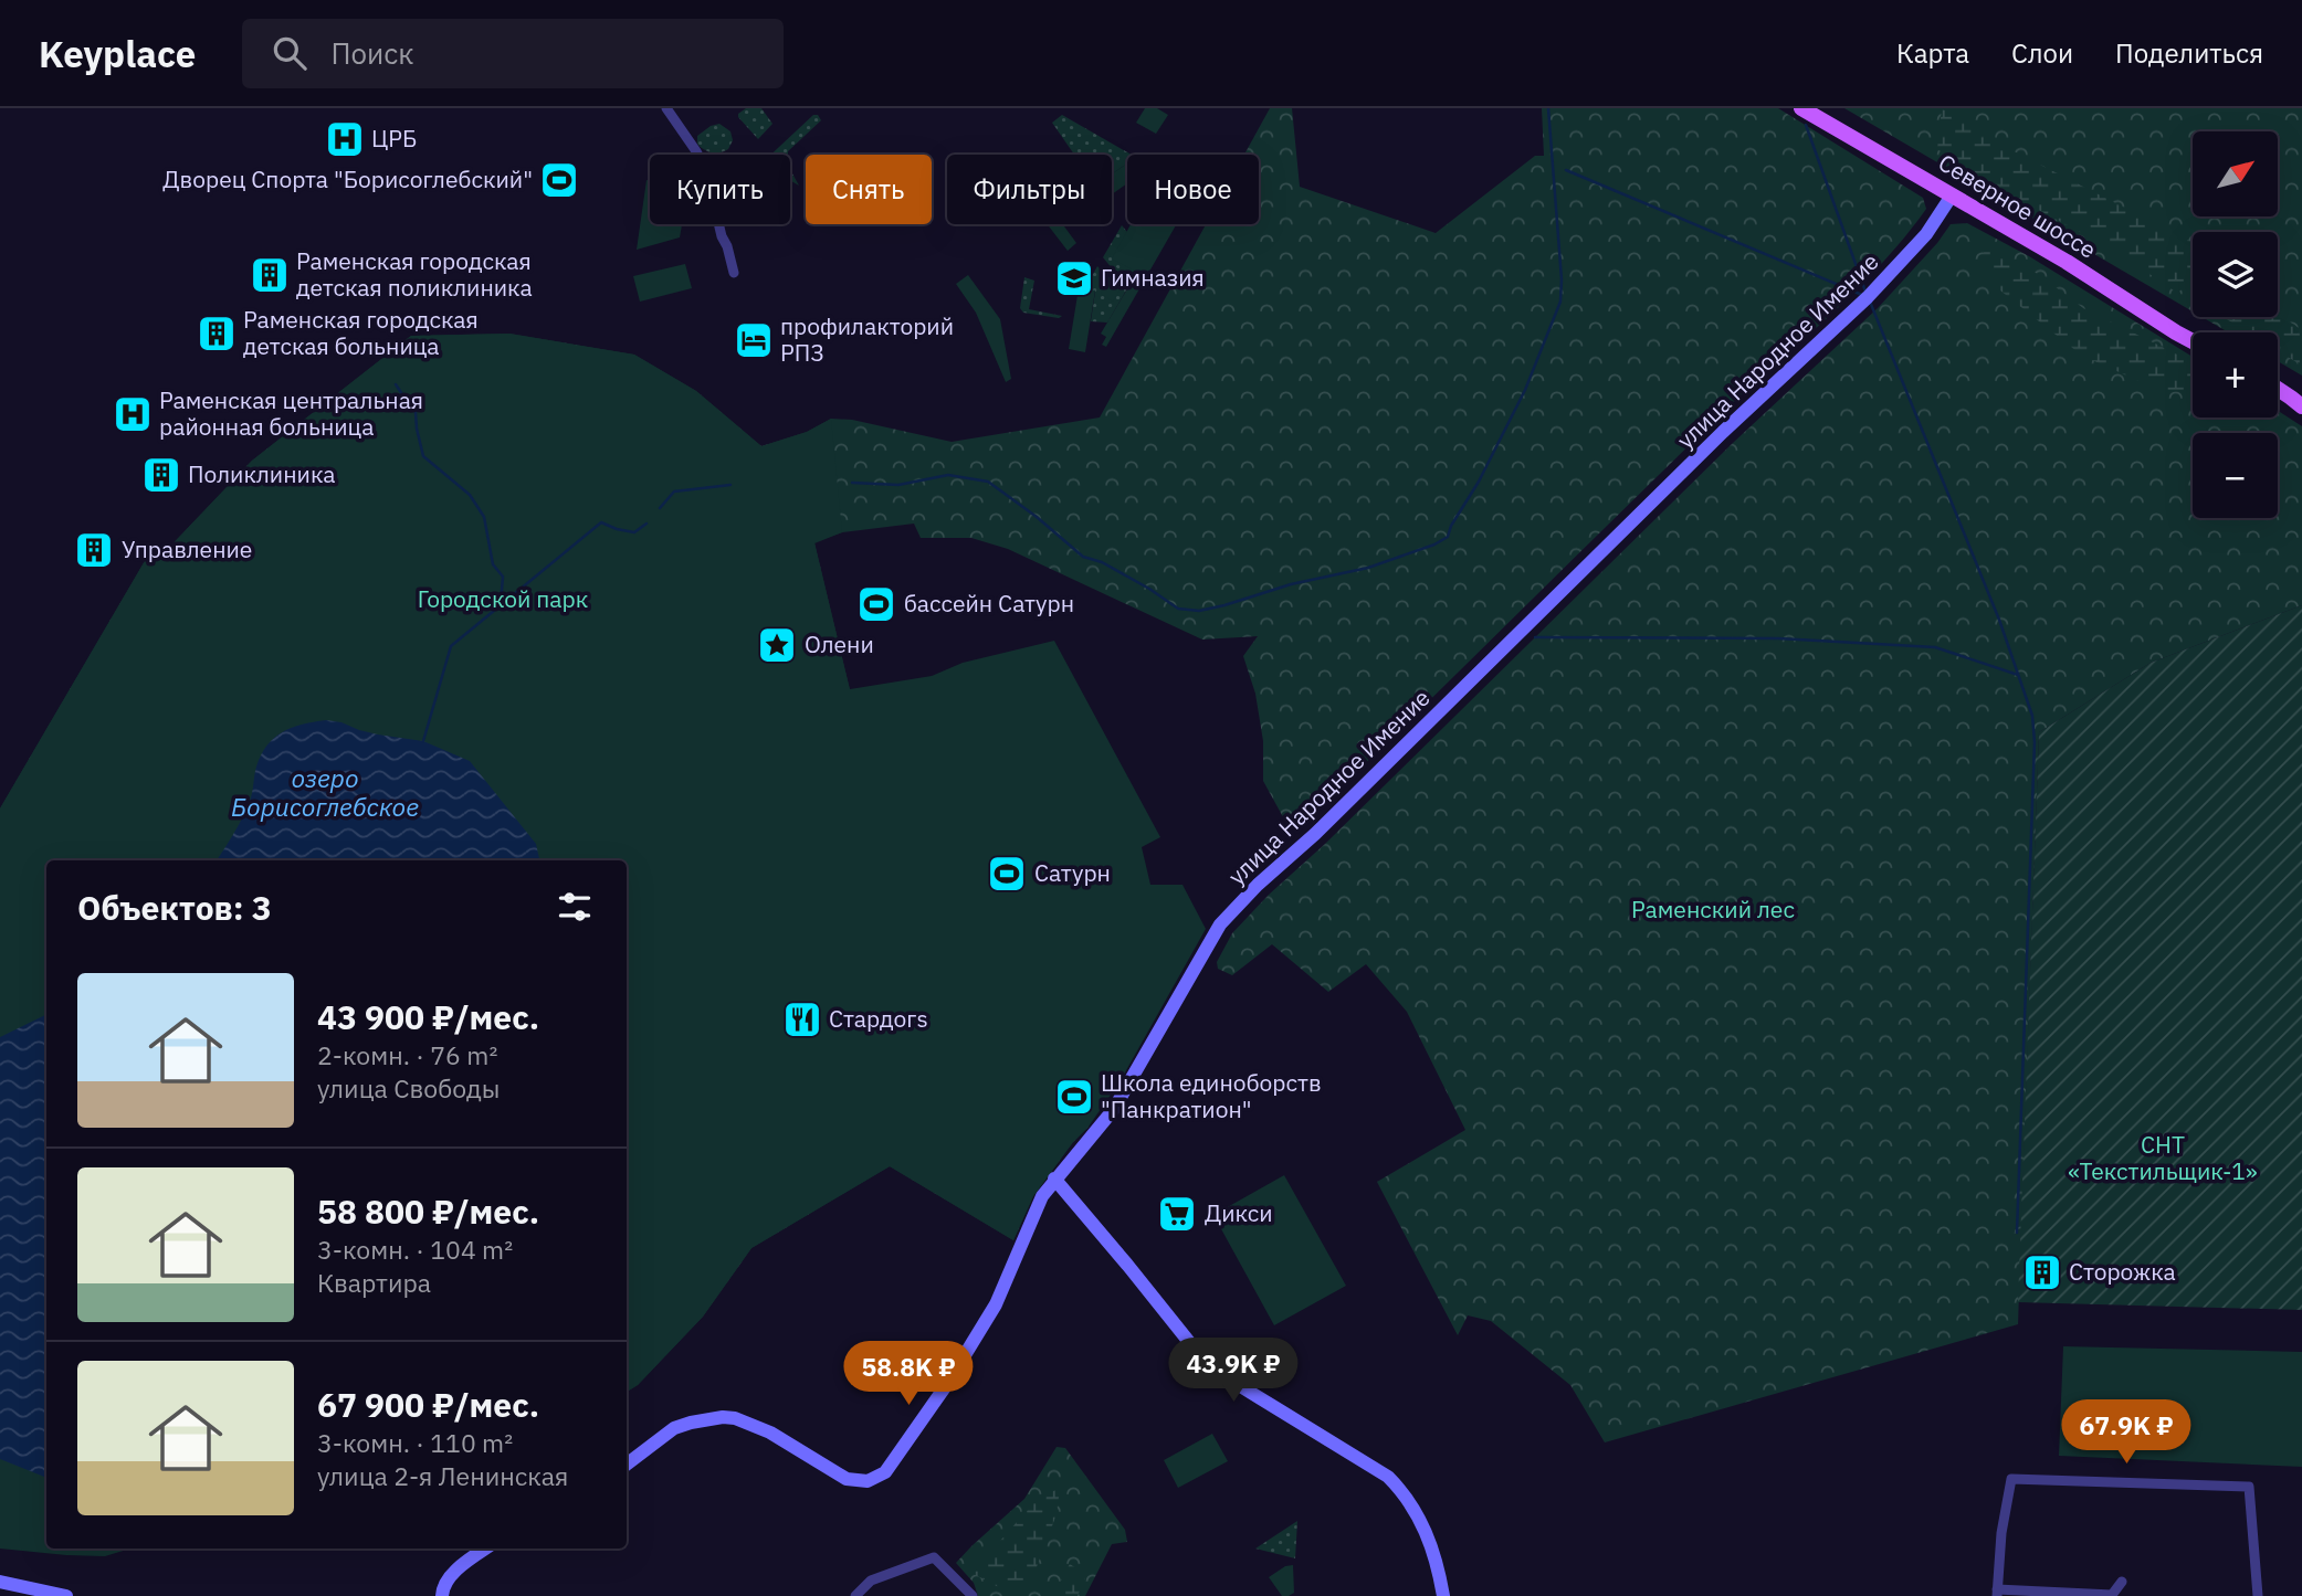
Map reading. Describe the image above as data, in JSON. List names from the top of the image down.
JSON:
{
  "streets": {
    "main road": ["Северное шоссе"],
    "street": ["улица Народное Имение"]
  },
  "crossings": [
    ["Северное шоссе", "улица Народное Имение"]
  ],
  "water": ["озеро Борисоглебское"],
  "parks": ["Городской парк", "Раменский лес", "СНТ «Текстильщик-1»"],
  "places": {
    "hospital": ["ЦРБ", "Раменская центральная районная больница"],
    "sports": [
      "Дворец Спорта \"Борисоглебский\"",
      "бассейн Сатурн",
      "Сатурн",
      "Школа единоборств \"Панкратион\""
    ],
    "building": [
      "Раменская городская детская поликлиника",
      "Раменская городская детская больница",
      "Поликлиника",
      "Управление",
      "Сторожка"
    ],
    "school or university": ["Гимназия"],
    "hotel": ["профилакторий РПЗ"],
    "place": ["Олени"],
    "restaurant": ["Стардогs"],
    "supermarket": ["Дикси"]
  },
  "north": "top right",
  "page": {
    "header": "Keyplace",
    "search": "Поиск",
    "nav": ["Карта", "Слои", "Поделиться"],
    "map_buttons": ["+", "−"],
    "chip": [
      "Купить",
      "Снять",
      "Фильтры",
      "Новое"
    ],
    "heading": "Объектов: 3",
    "list": [
      {
        "name": "43 900 ₽/мес.",
        "note": "2-комн. · 76 m² · улица Свободы"
      },
      {
        "name": "58 800 ₽/мес.",
        "note": "3-комн. · 104 m² · Квартира"
      },
      {
        "name": "67 900 ₽/мес.",
        "note": "3-комн. · 110 m² · улица 2-я Ленинская"
      }
    ],
    "price": ["43.9K ₽", "58.8K ₽", "67.9K ₽"]
  }
}
